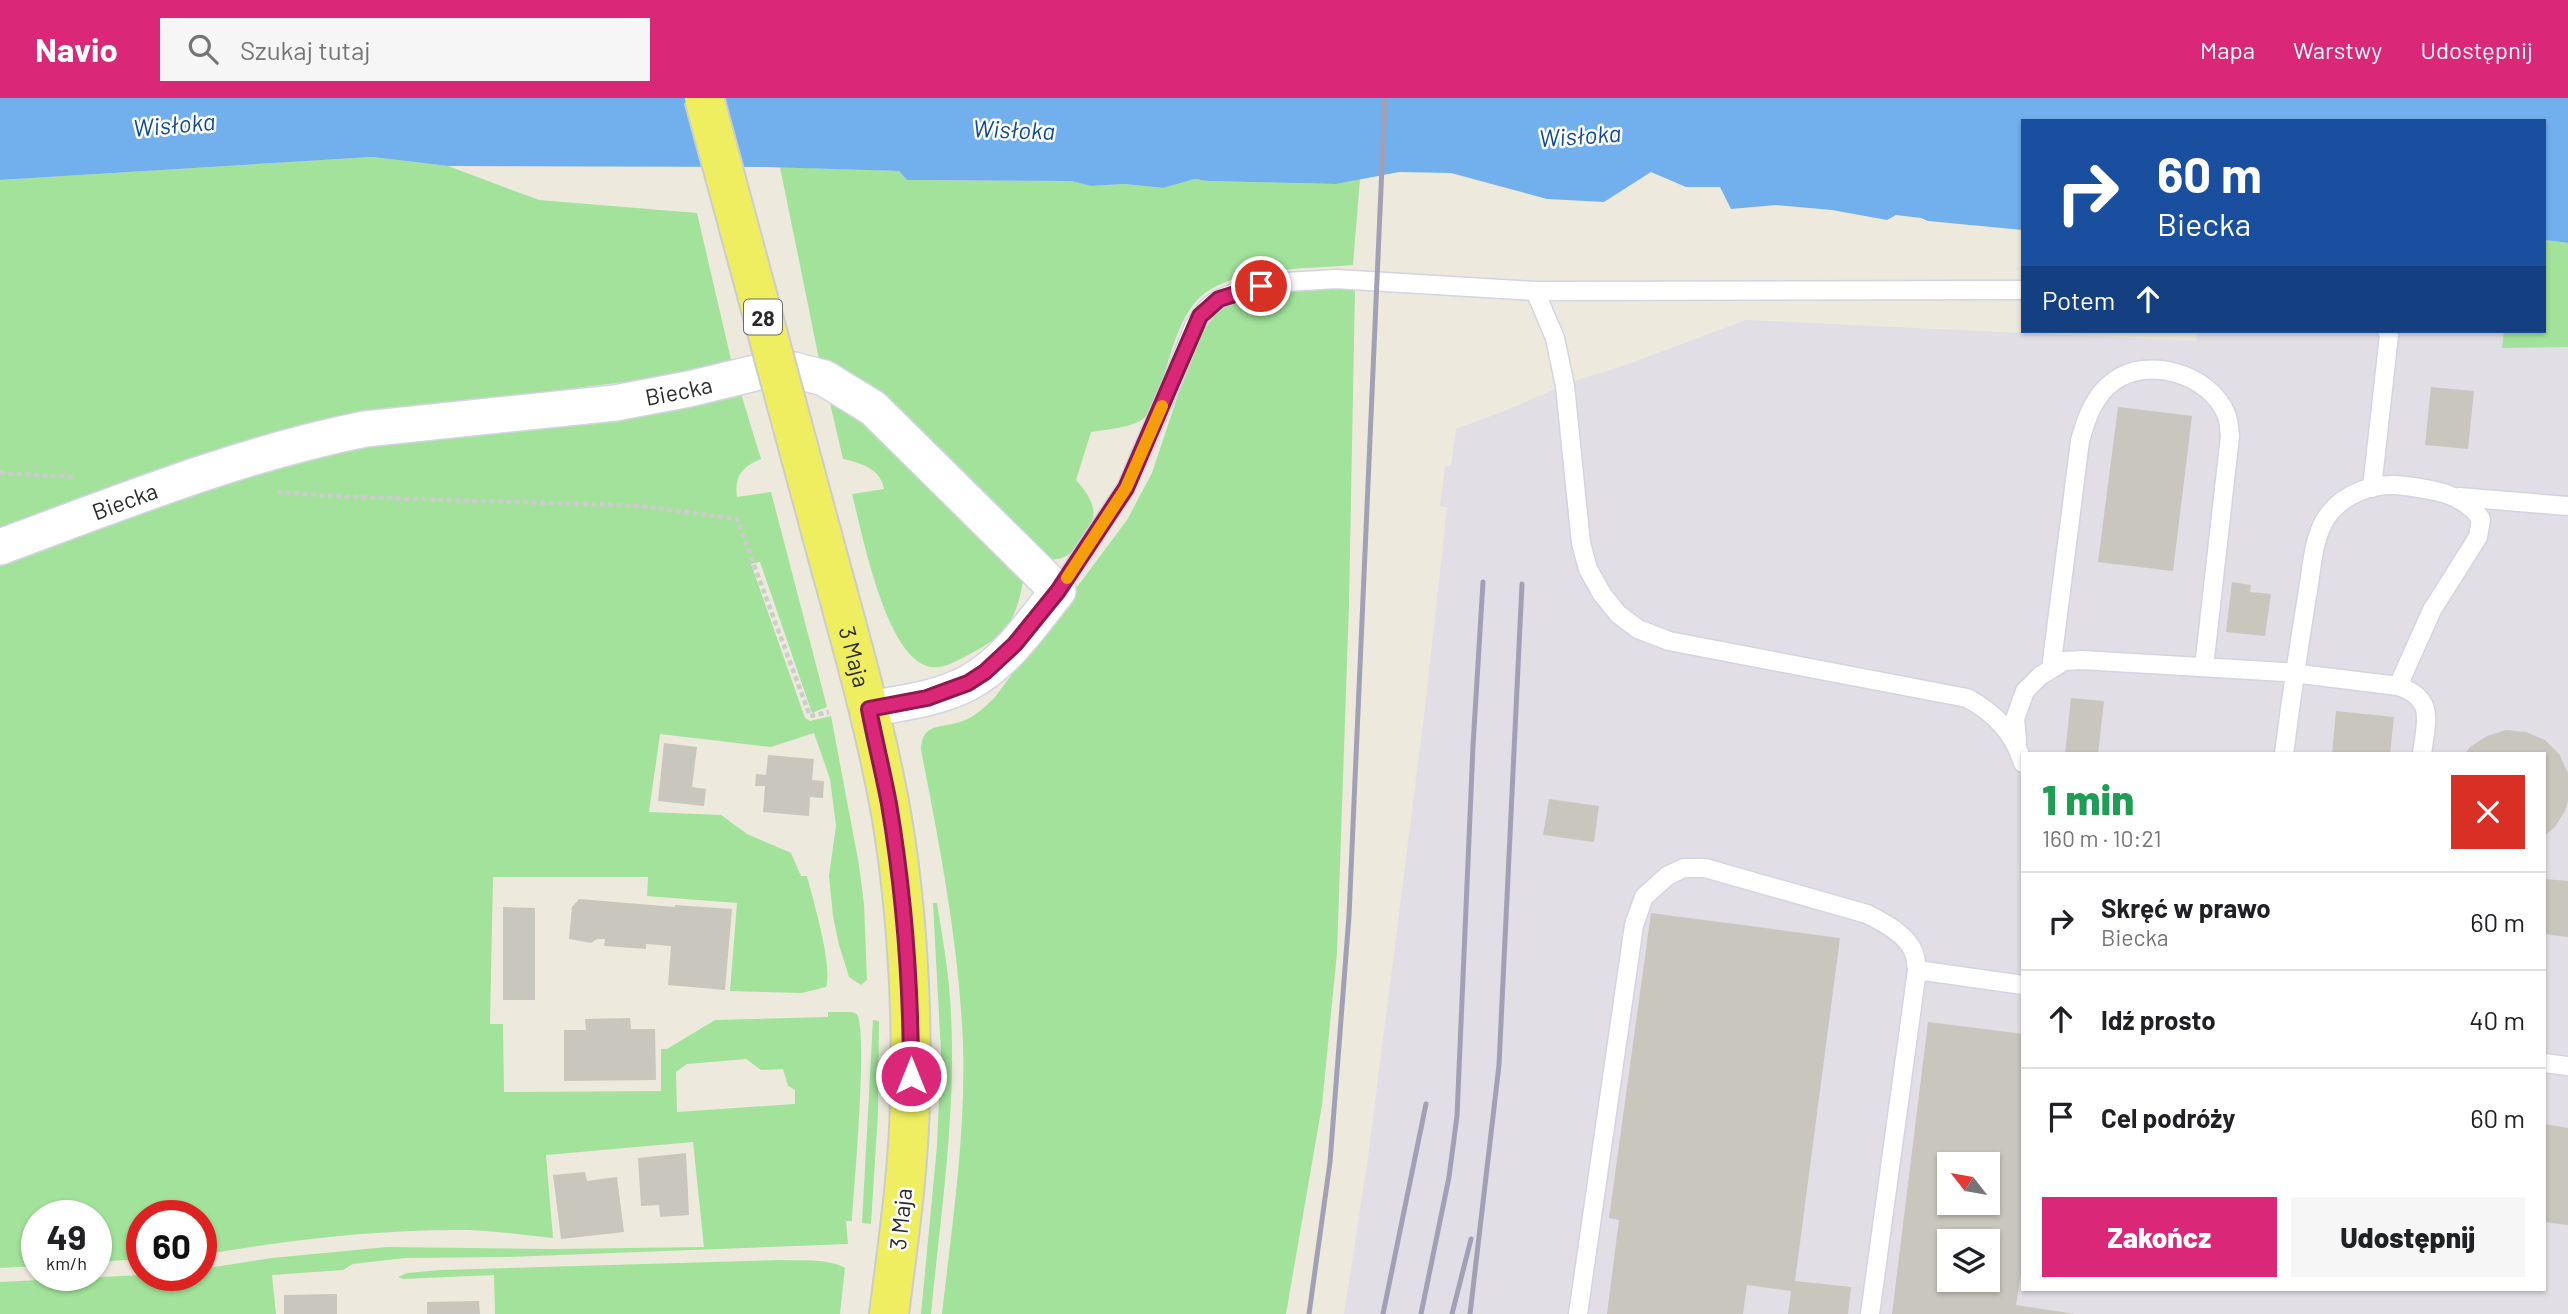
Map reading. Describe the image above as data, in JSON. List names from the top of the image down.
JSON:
{
  "streets": {
    "main road": ["28", "3 Maja"],
    "street": ["Biecka"]
  },
  "water": ["Wisłoka"],
  "north": "top left",
  "page": {
    "header": "Navio",
    "search": "Szukaj tutaj",
    "nav": ["Mapa", "Warstwy", "Udostępnij"],
    "turn": ["60 m", "Biecka"],
    "then": "Potem",
    "heading": ["1 min", "160 m · 10:21"],
    "list": [
      {
        "name": "Skręć w prawo",
        "note": "Biecka",
        "value": "60 m"
      },
      {
        "name": "Idź prosto",
        "value": "40 m"
      },
      {
        "name": "Cel podróży",
        "value": "60 m"
      }
    ],
    "buttons": ["Zakończ", "Udostępnij"],
    "speed": "49 km/h",
    "limit": "60"
  }
}
